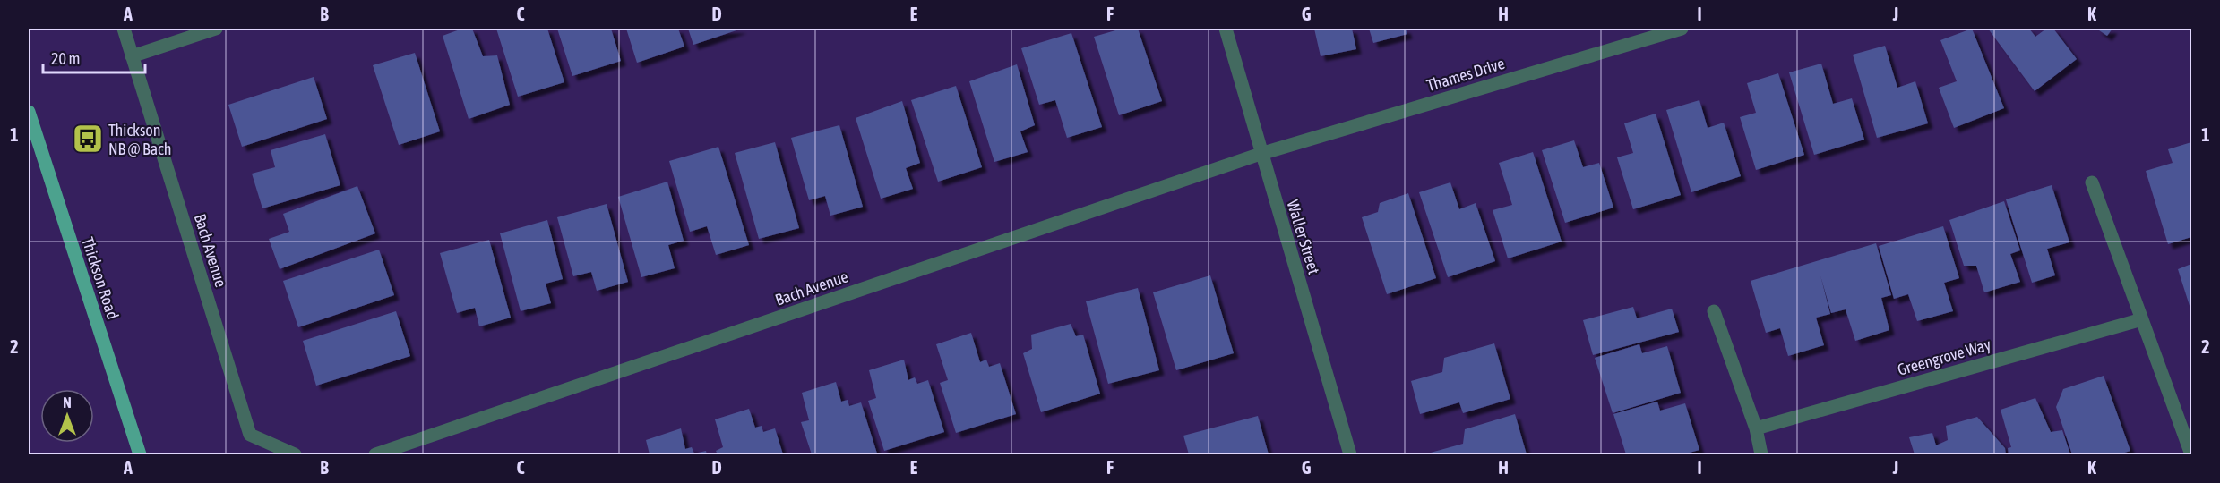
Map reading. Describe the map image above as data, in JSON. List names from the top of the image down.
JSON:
{
  "streets": {
    "main road": ["Thickson Road"],
    "street": [
      "Thames Drive",
      "Waller Street",
      "Bach Avenue",
      "Greengrove Way"
    ]
  },
  "crossings": [
    ["Thames Drive", "Waller Street"],
    ["Thames Drive", "Bach Avenue"],
    ["Waller Street", "Bach Avenue"]
  ],
  "places": {
    "bus stop": ["Thickson NB @ Bach"]
  },
  "scale_bar": "20 m",
  "north": "top",
  "grid": {
    "columns": [
      "A",
      "B",
      "C",
      "D",
      "E",
      "F",
      "G",
      "H",
      "I",
      "J",
      "K"
    ],
    "rows": ["1", "2"]
  }
}
